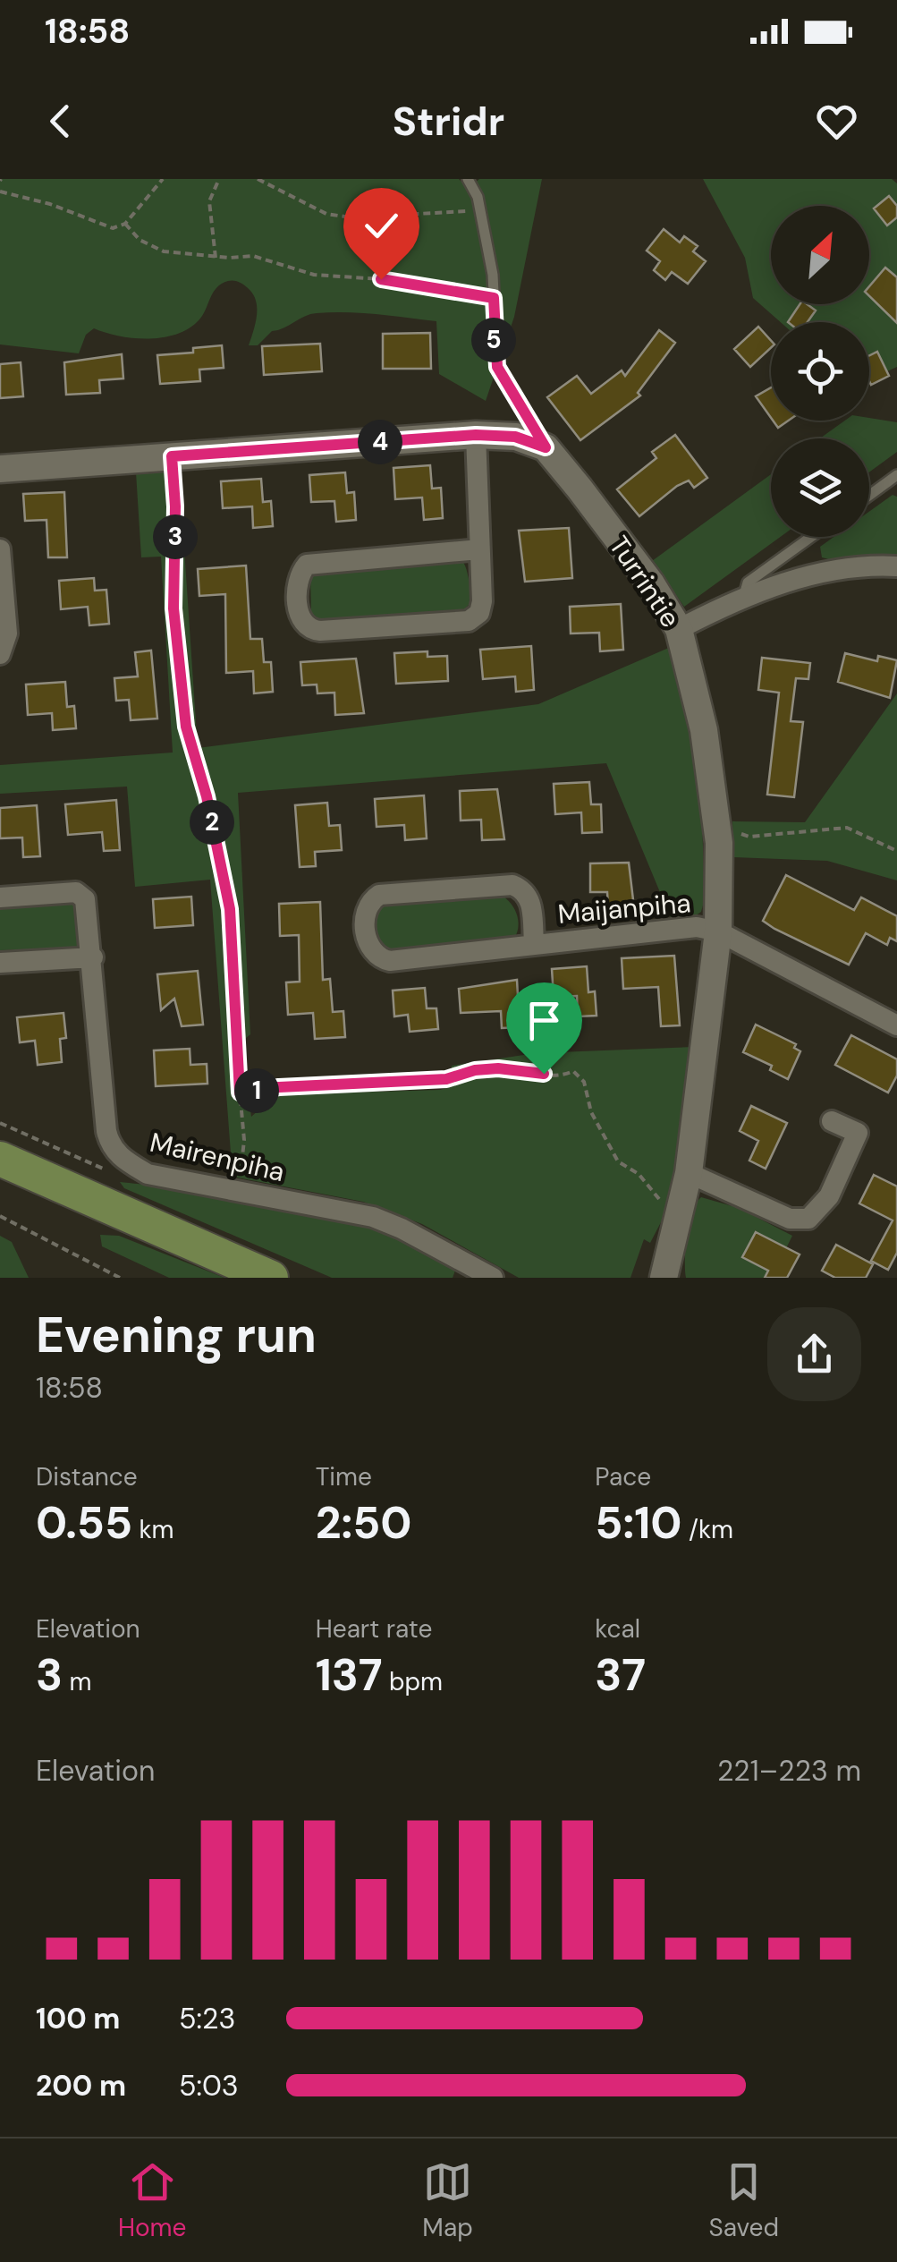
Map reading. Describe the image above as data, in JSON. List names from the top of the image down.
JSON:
{
  "streets": {
    "street": ["Turrintie", "Maijanpiha", "Mairenpiha"]
  },
  "crossings": [
    ["Turrintie", "Maijanpiha"]
  ],
  "north": "top right",
  "page": {
    "status": "18:58",
    "header": "Stridr",
    "pins": [
      "5",
      "4",
      "3",
      "2",
      "1"
    ],
    "heading": ["Evening run", "18:58"],
    "stats": [
      ["Distance", "0.55 km"],
      ["Time", "2:50"],
      ["Pace", "5:10 /km"],
      ["Elevation", "3 m"],
      ["Heart rate", "137 bpm"],
      ["kcal", "37"]
    ],
    "chart": ["Elevation", "221–223 m"],
    "list": [
      {
        "name": "100 m",
        "note": "5:23"
      },
      {
        "name": "200 m",
        "note": "5:03"
      }
    ],
    "tabs": ["Home", "Map", "Saved"]
  }
}
